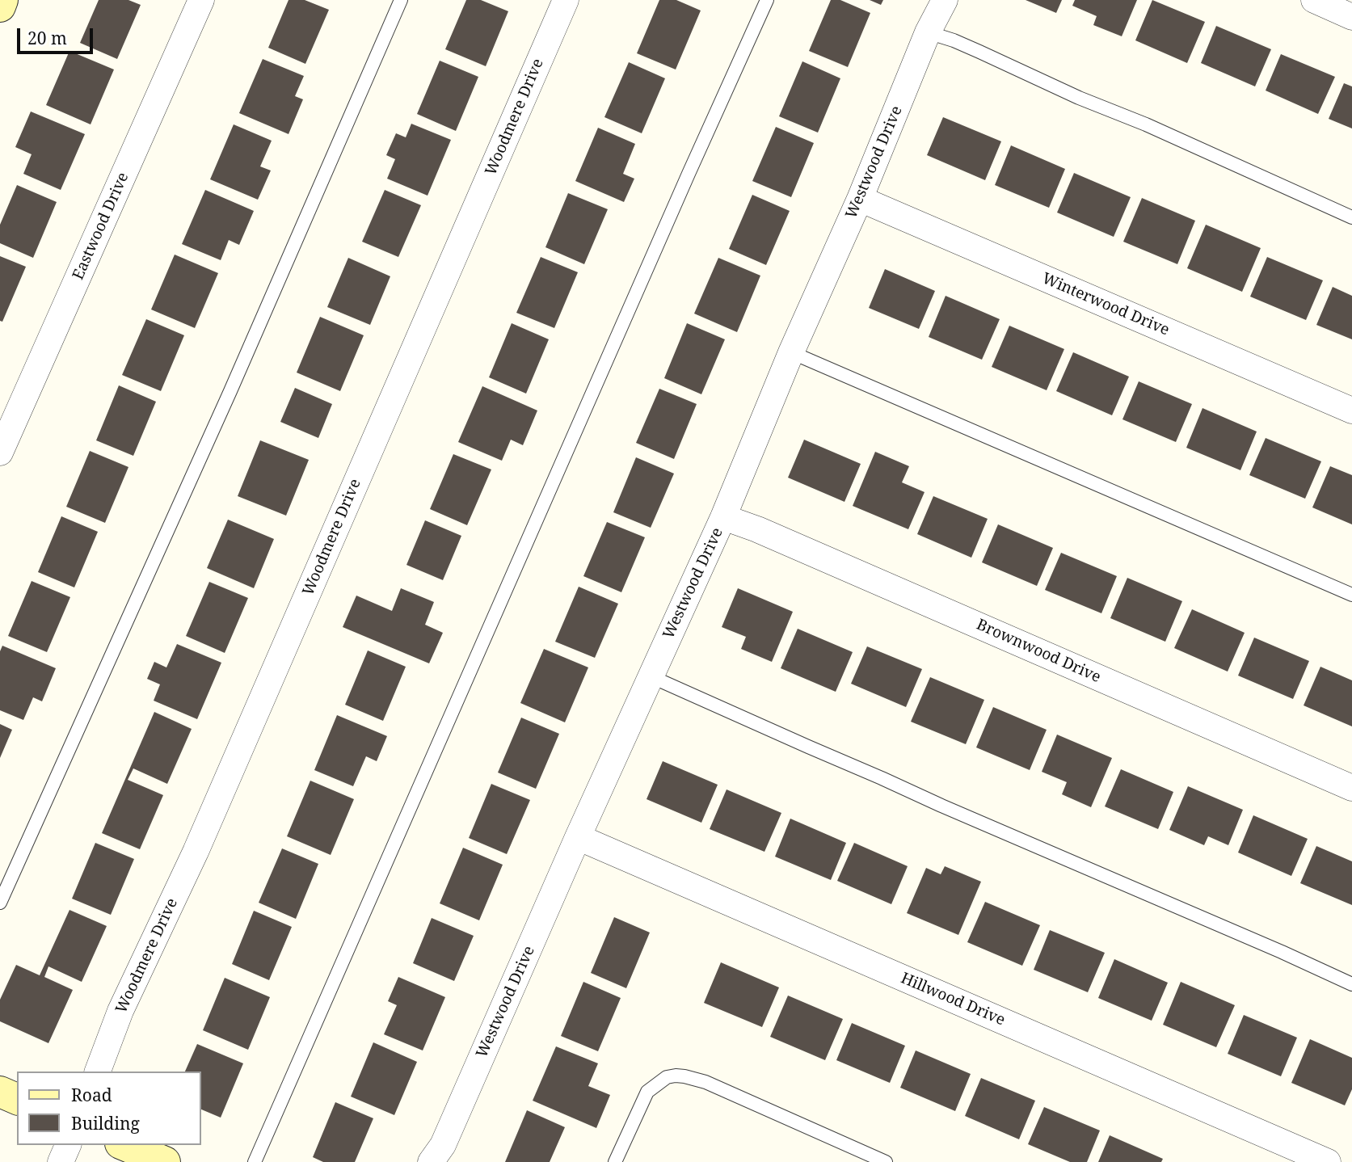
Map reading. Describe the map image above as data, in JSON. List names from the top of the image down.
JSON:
{
  "streets": {
    "street": [
      "Woodmere Drive",
      "Westwood Drive",
      "Eastwood Drive",
      "Winterwood Drive",
      "Brownwood Drive",
      "Hillwood Drive"
    ]
  },
  "crossings": [
    ["Westwood Drive", "Winterwood Drive"],
    ["Westwood Drive", "Brownwood Drive"],
    ["Westwood Drive", "Hillwood Drive"]
  ],
  "legend": ["Road", "Building"],
  "scale_bar": "20 m"
}
